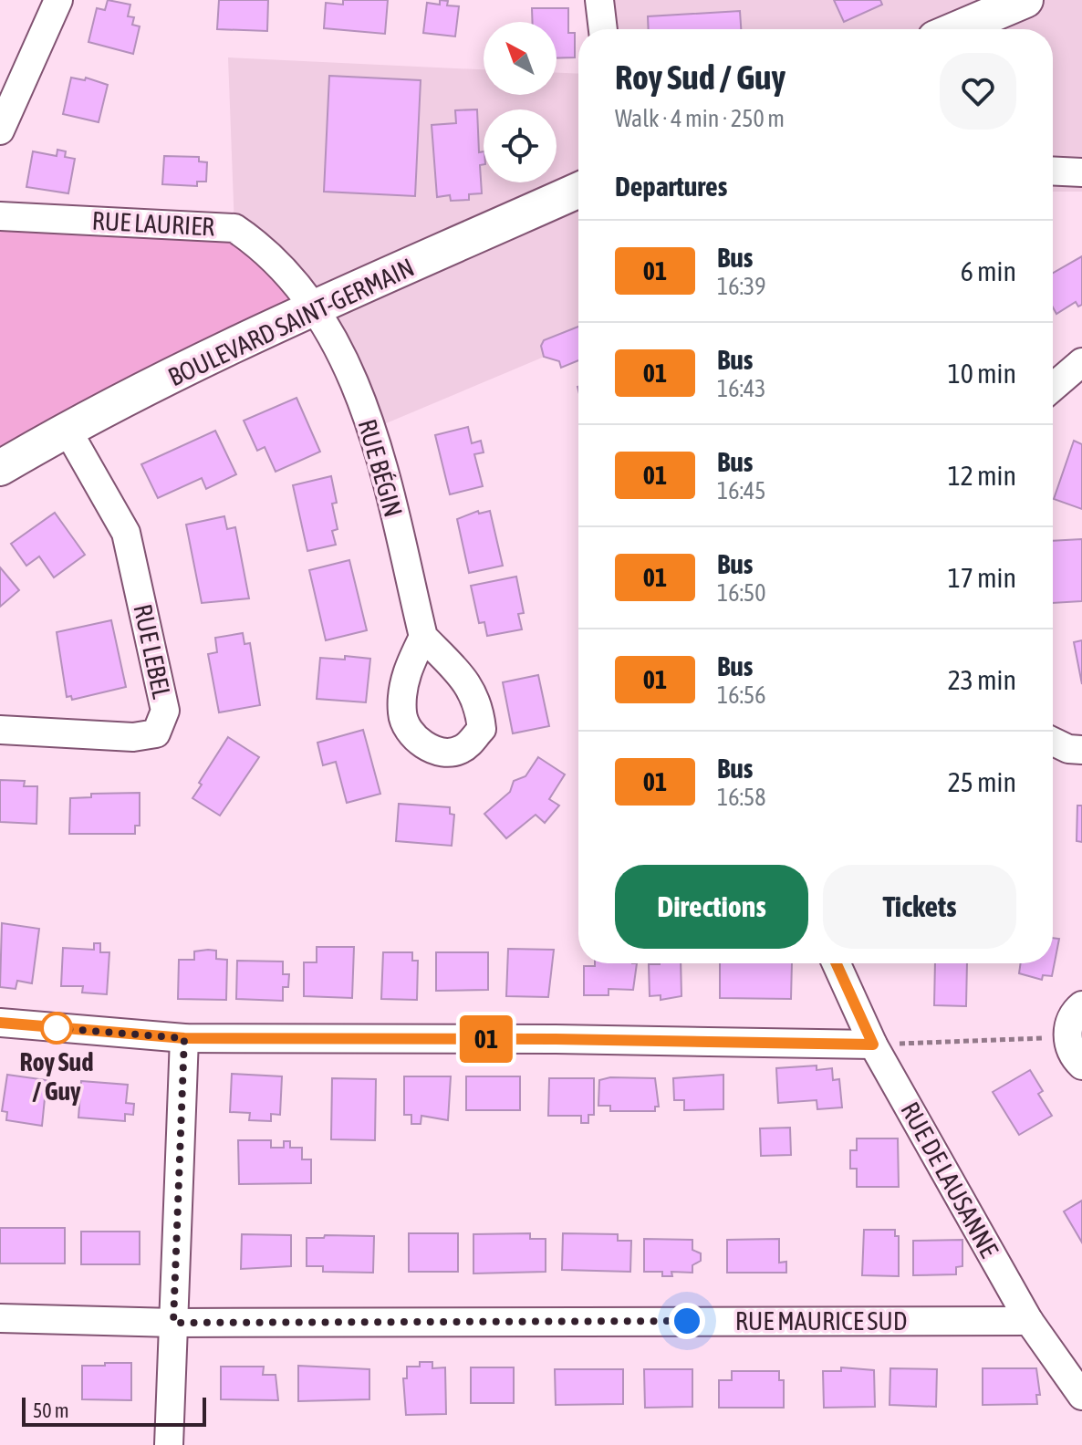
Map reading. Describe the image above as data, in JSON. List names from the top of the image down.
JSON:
{
  "streets": {
    "main road": ["BOULEVARD SAINT-GERMAIN"],
    "street": [
      "RUE LAURIER",
      "RUE BÉGIN",
      "RUE LEBEL",
      "RUE DE LAUSANNE",
      "RUE MAURICE SUD"
    ]
  },
  "crossings": [
    ["RUE LAURIER", "BOULEVARD SAINT-GERMAIN"],
    ["RUE LAURIER", "RUE BÉGIN"],
    ["BOULEVARD SAINT-GERMAIN", "RUE BÉGIN"],
    ["BOULEVARD SAINT-GERMAIN", "RUE LEBEL"],
    ["RUE DE LAUSANNE", "RUE MAURICE SUD"]
  ],
  "places": ["Roy Sud / Guy"],
  "lines": ["bus line 01"],
  "scale_bar": "50 m",
  "north": "top left",
  "page": {
    "on_map": "01",
    "heading": [
      ["Roy Sud / Guy", "Walk · 4 min · 250 m"],
      "Departures"
    ],
    "list": [
      {
        "mark": "01",
        "name": "Bus",
        "note": "16:39",
        "value": "6 min"
      },
      {
        "mark": "01",
        "name": "Bus",
        "note": "16:43",
        "value": "10 min"
      },
      {
        "mark": "01",
        "name": "Bus",
        "note": "16:45",
        "value": "12 min"
      },
      {
        "mark": "01",
        "name": "Bus",
        "note": "16:50",
        "value": "17 min"
      },
      {
        "mark": "01",
        "name": "Bus",
        "note": "16:56",
        "value": "23 min"
      },
      {
        "mark": "01",
        "name": "Bus",
        "note": "16:58",
        "value": "25 min"
      }
    ],
    "buttons": ["Directions", "Tickets"],
    "scale": "50 m"
  }
}
